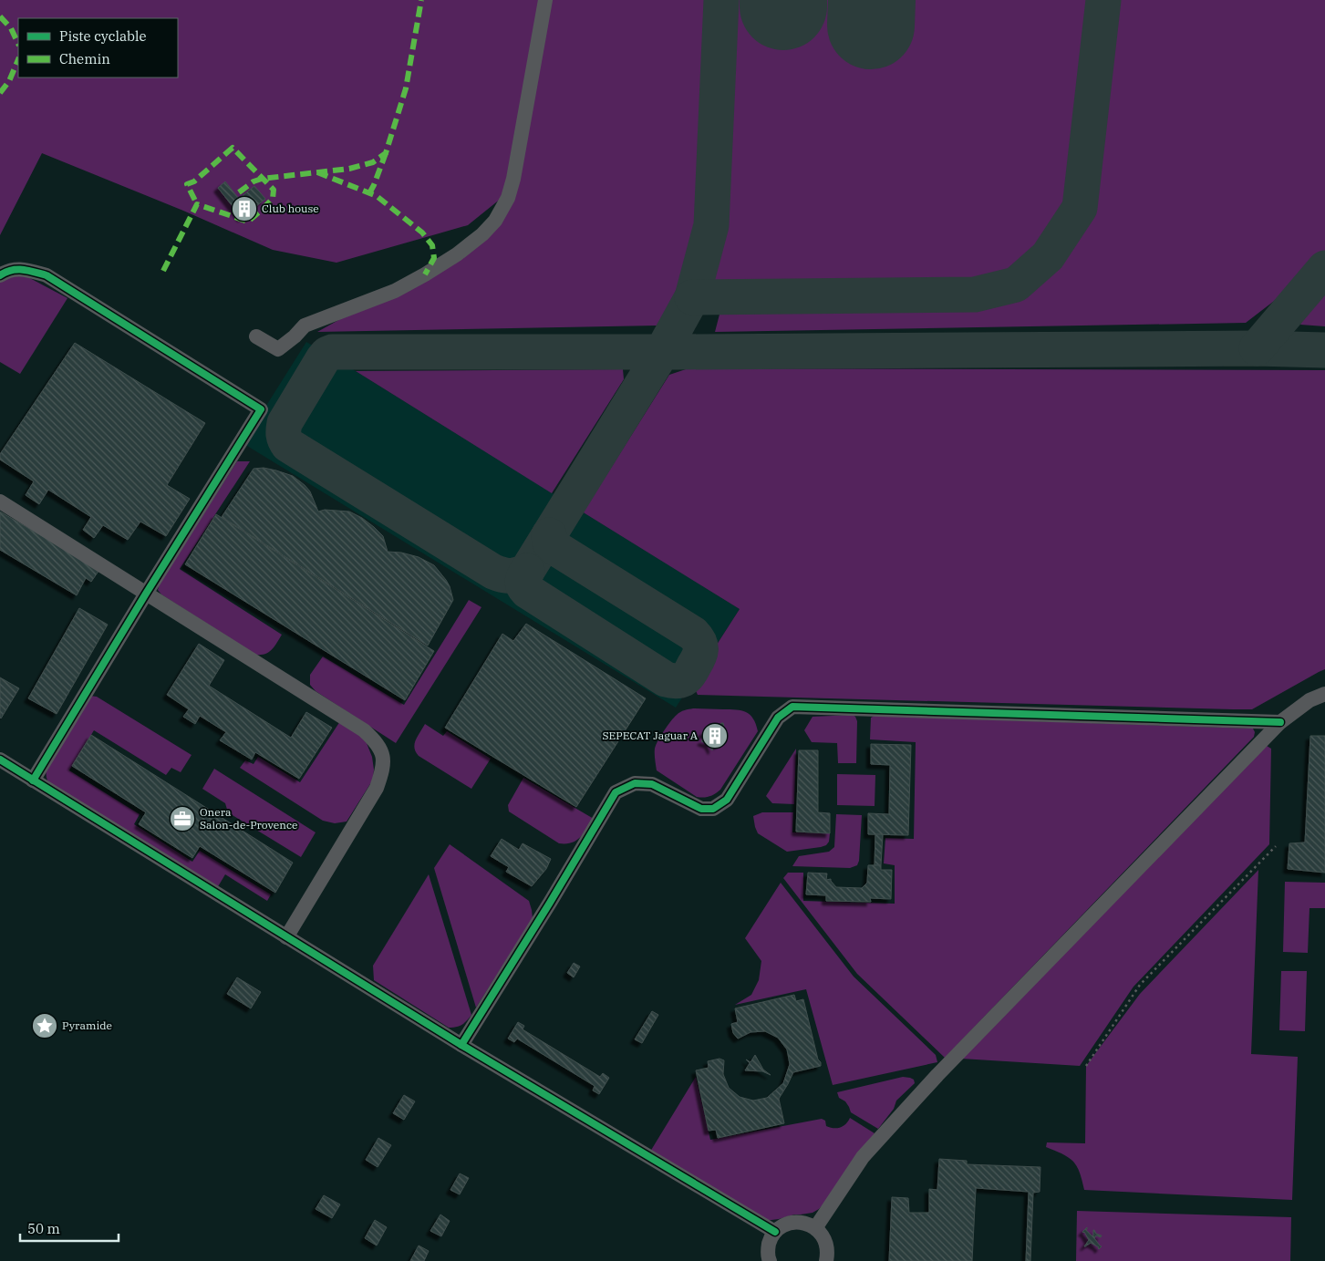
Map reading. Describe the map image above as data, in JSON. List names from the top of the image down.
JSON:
{
  "places": {
    "building": ["Club house", "SEPECAT Jaguar A"],
    "office": ["Onera Salon-de-Provence"],
    "place": ["Pyramide"]
  },
  "legend": ["Piste cyclable", "Chemin"],
  "scale_bar": "50 m"
}
